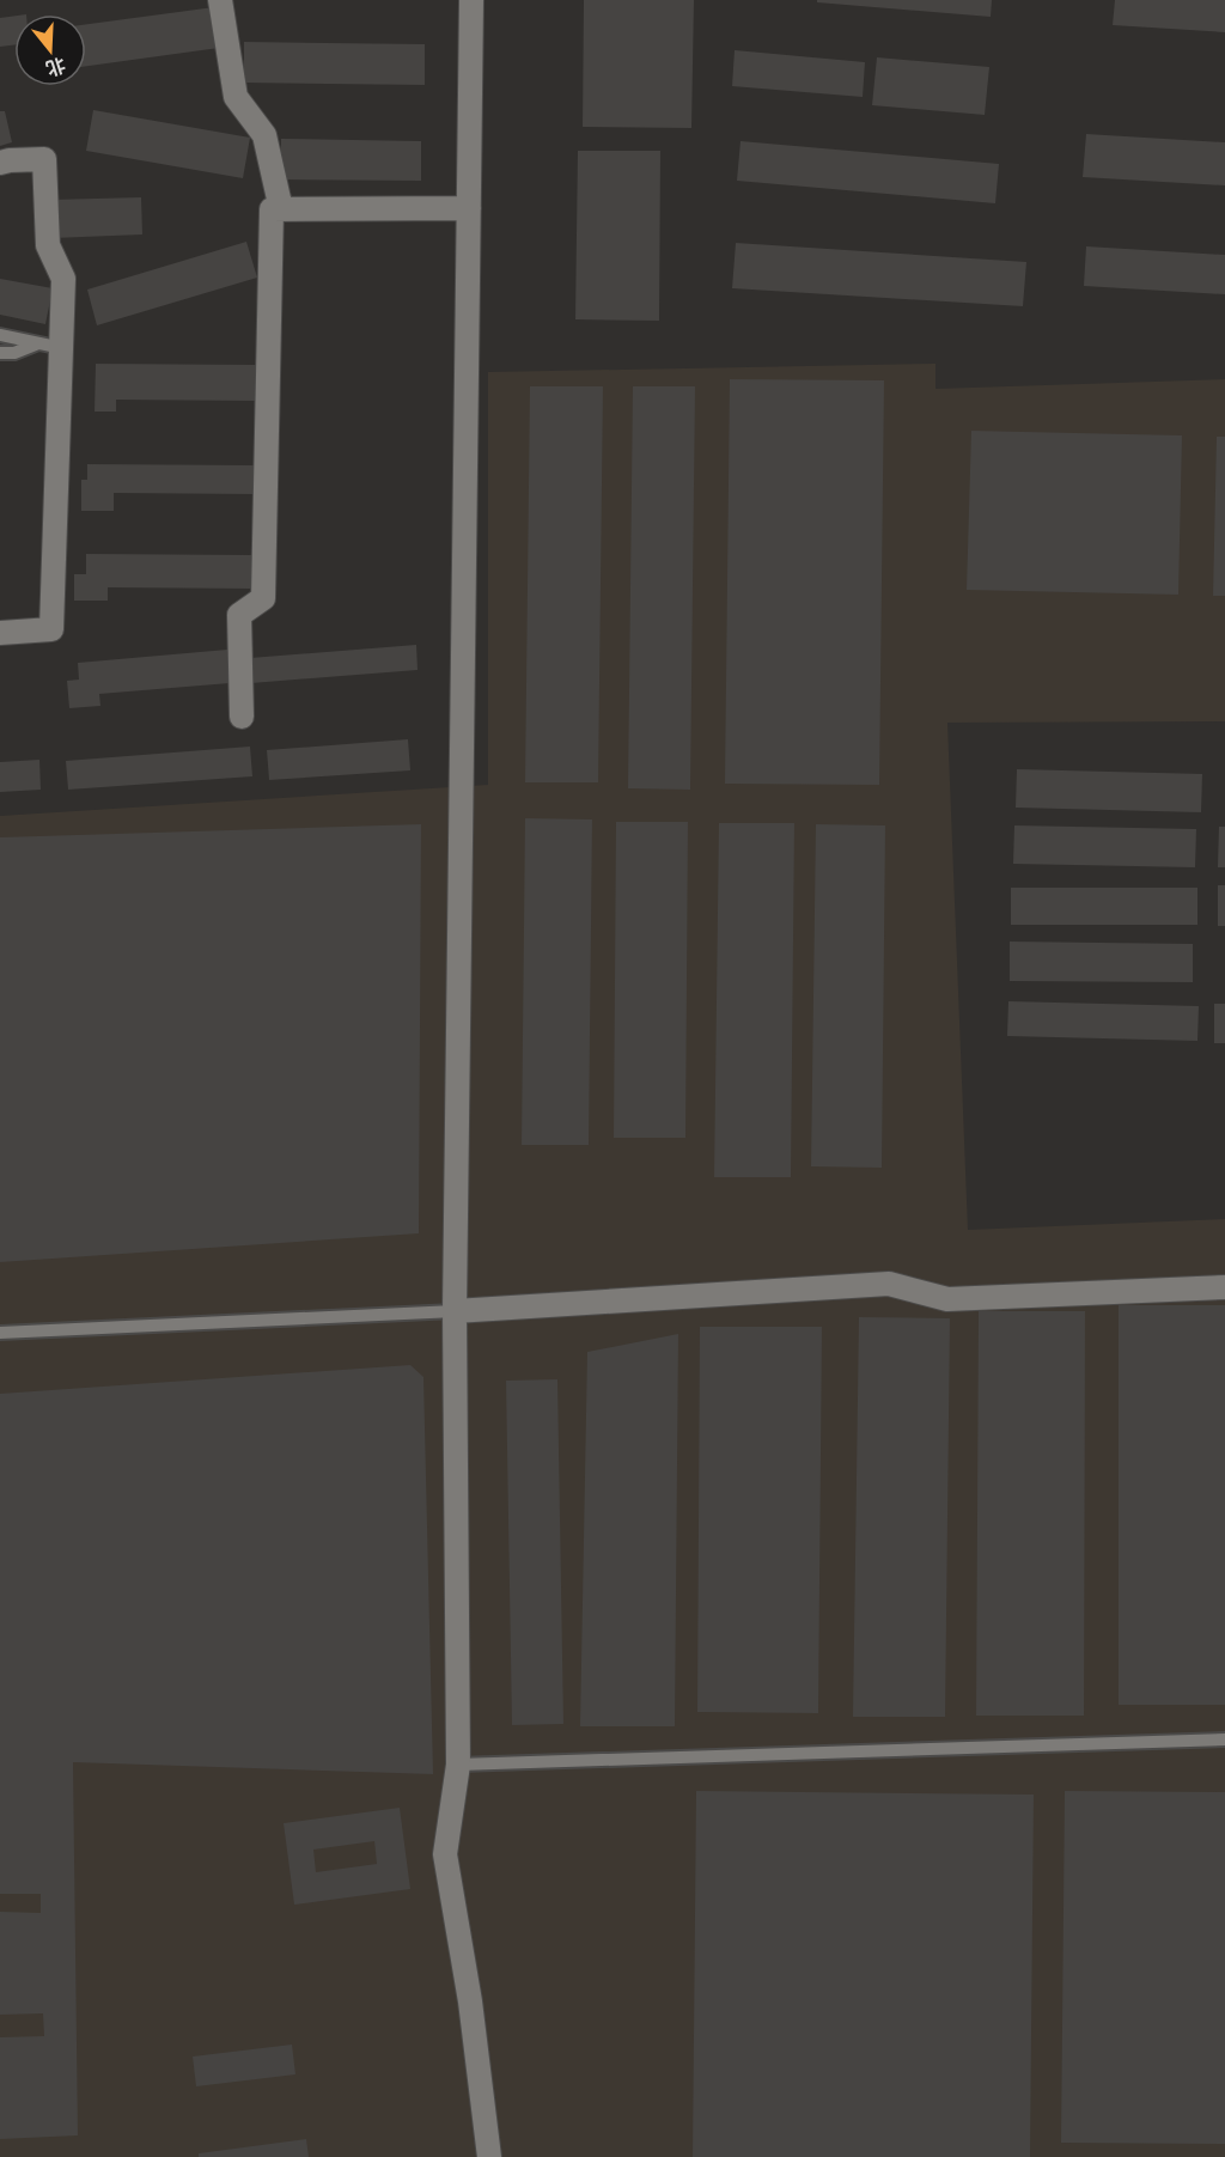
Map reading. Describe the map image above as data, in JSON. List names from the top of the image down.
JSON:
{
  "north": "bottom"
}
